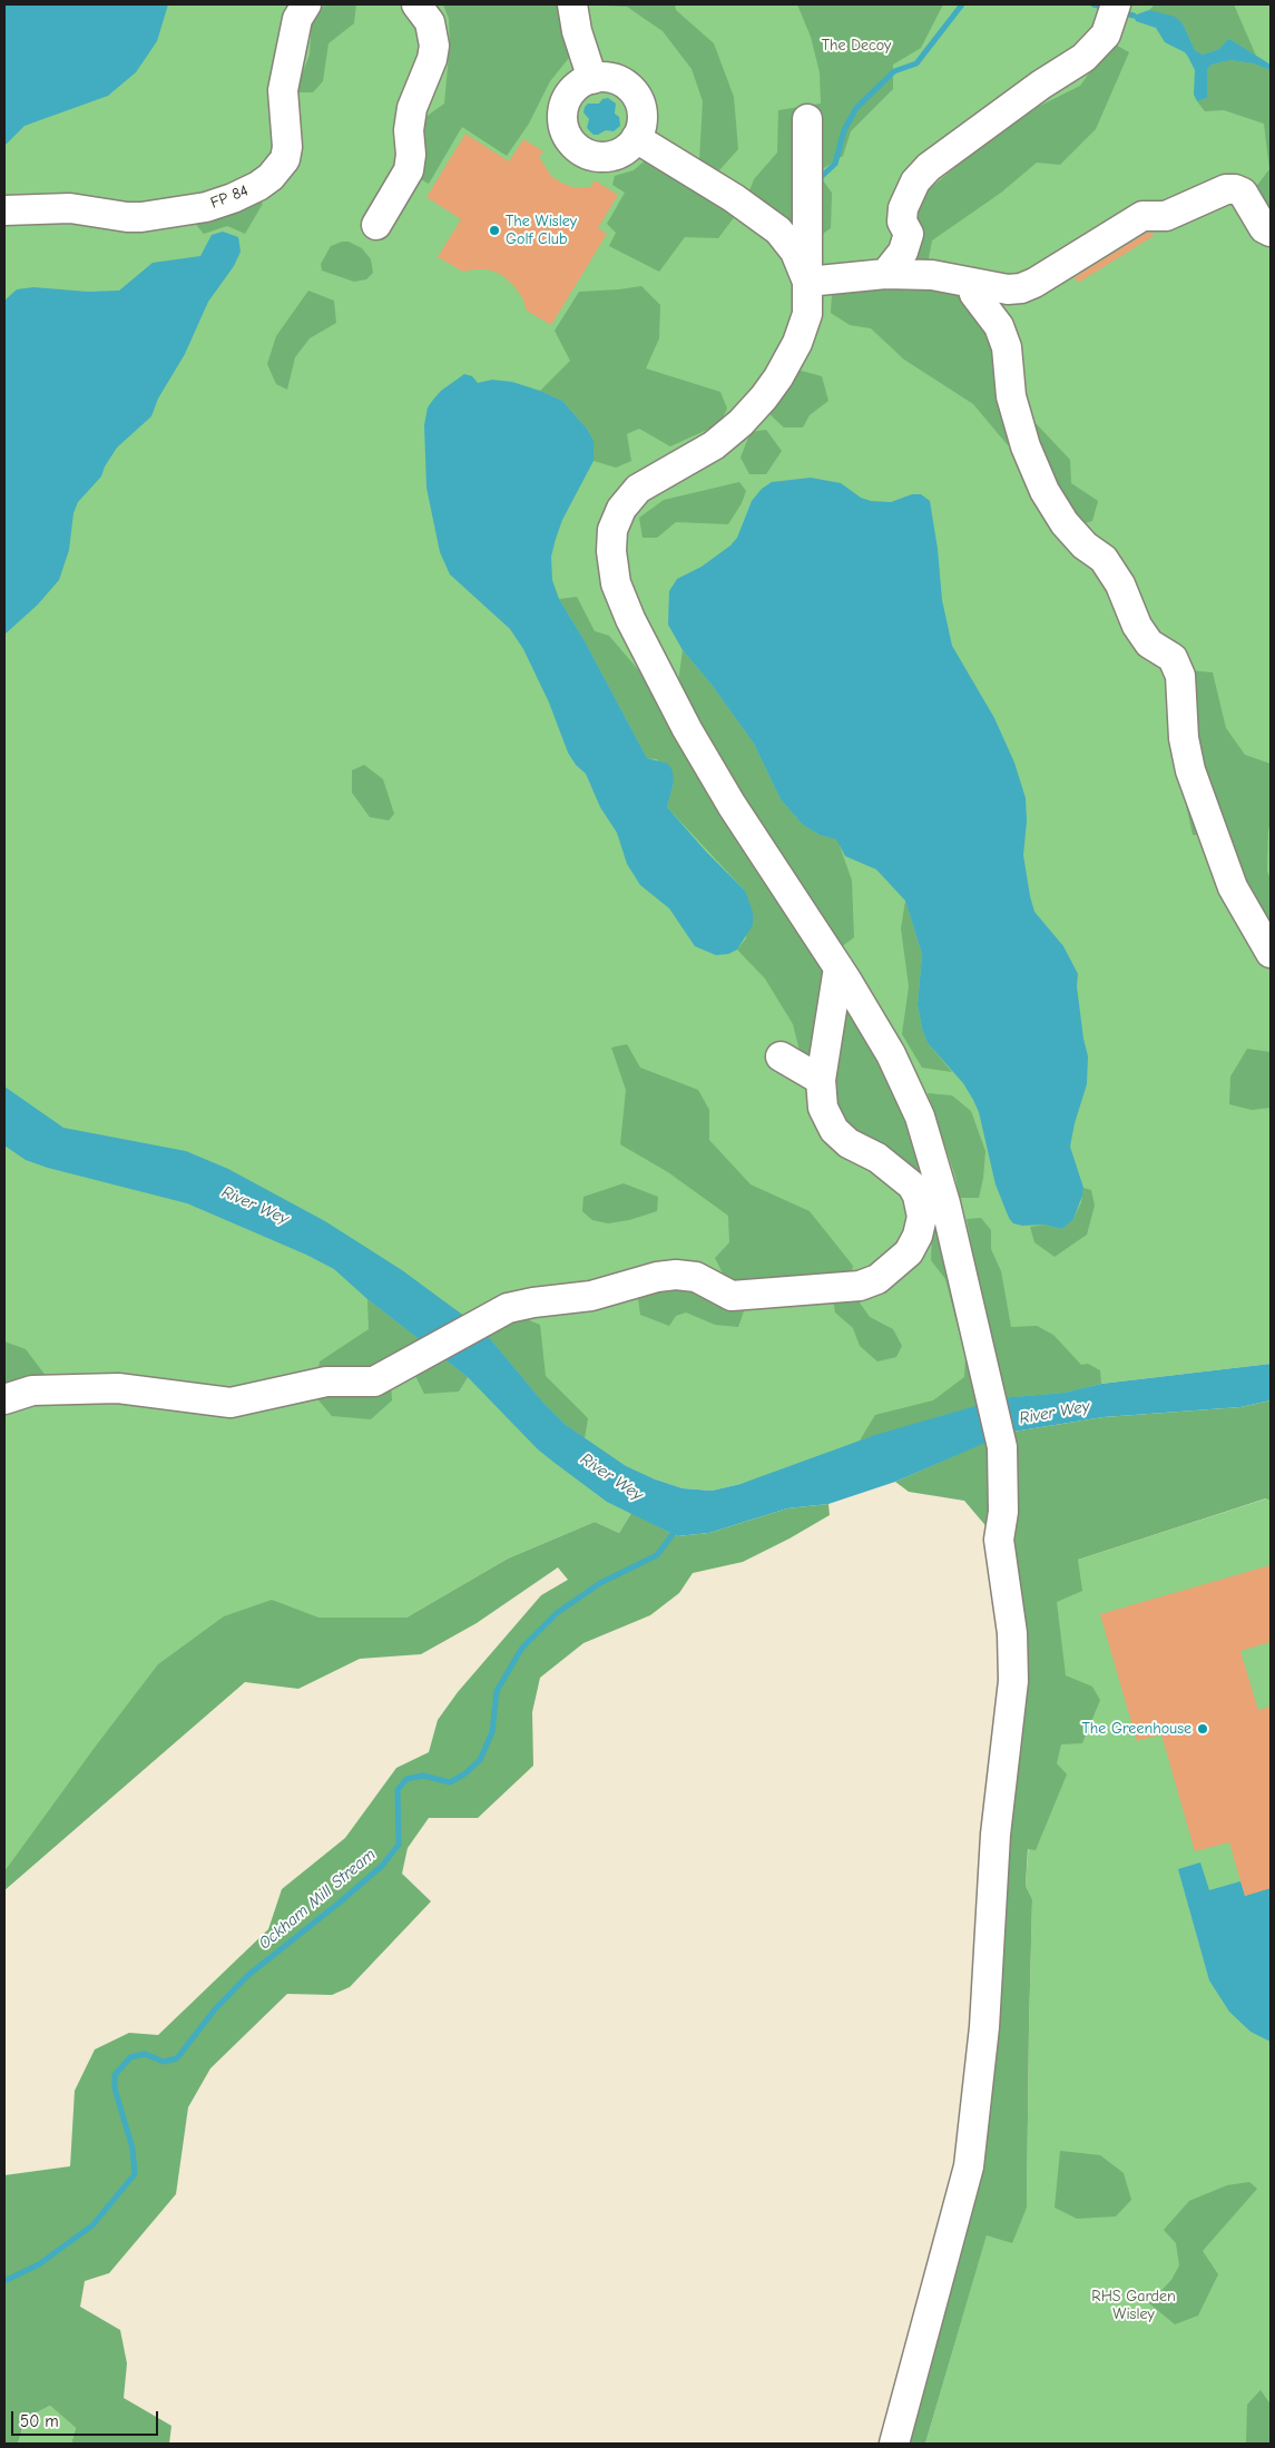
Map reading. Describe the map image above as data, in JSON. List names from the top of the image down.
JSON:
{
  "streets": {
    "lane": ["FP 84"]
  },
  "water": ["River Wey", "Ockham Mill Stream"],
  "parks": ["The Decoy", "RHS Garden Wisley"],
  "places": ["The Wisley Golf Club", "The Greenhouse"],
  "scale_bar": "50 m"
}
